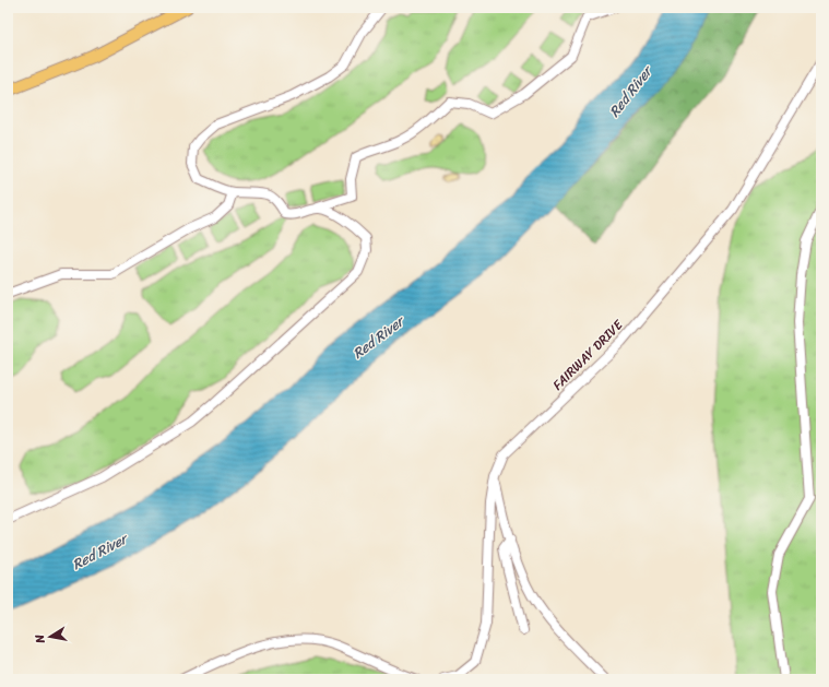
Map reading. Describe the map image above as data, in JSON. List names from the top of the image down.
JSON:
{
  "streets": {
    "street": ["FAIRWAY DRIVE"]
  },
  "water": ["Red River"],
  "north": "left"
}
